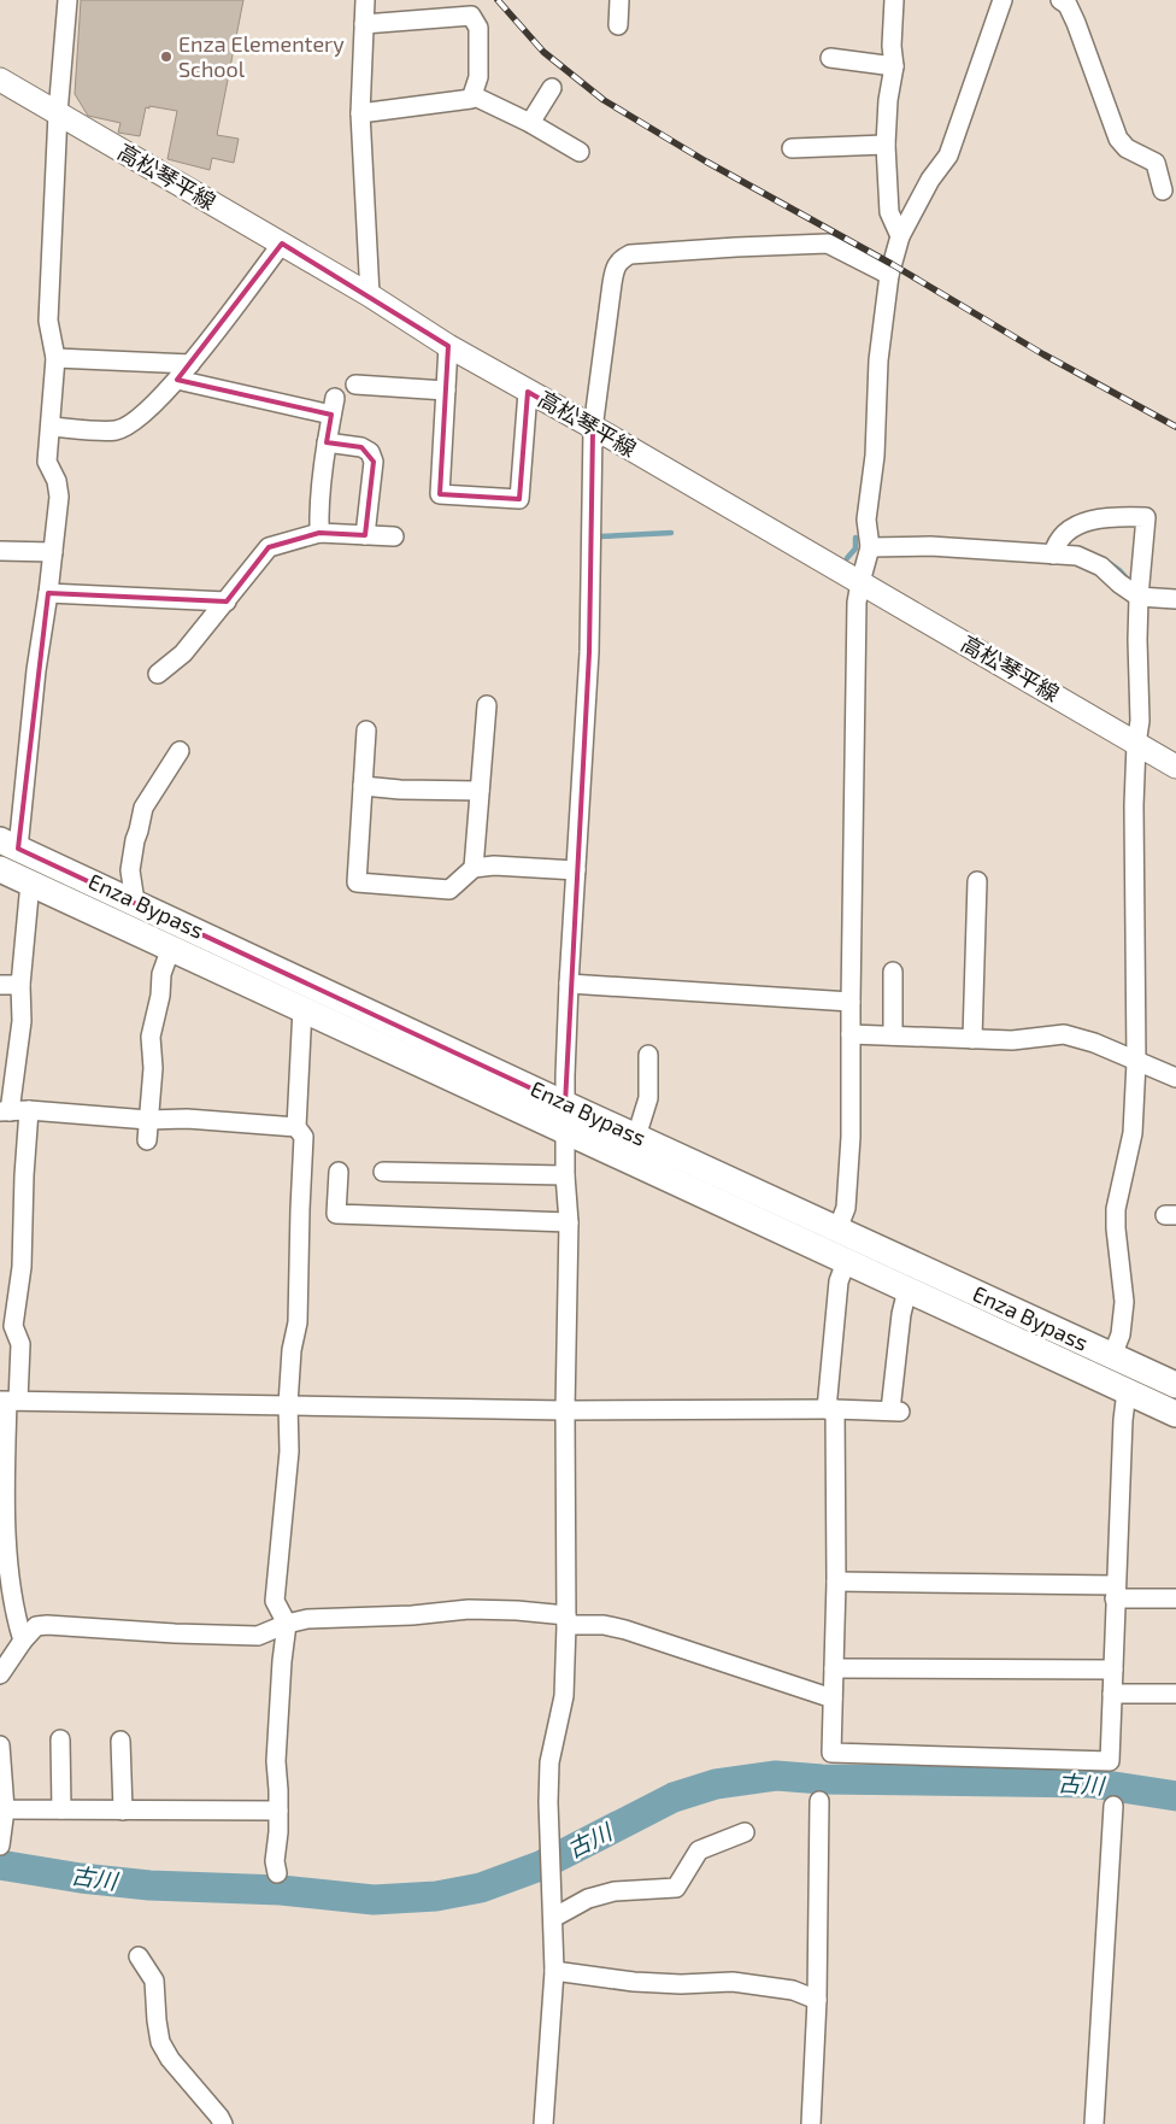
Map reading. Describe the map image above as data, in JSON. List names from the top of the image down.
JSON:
{
  "streets": {
    "highway": ["Enza Bypass"],
    "main road": ["高松琴平線"]
  },
  "water": ["古川"],
  "places": ["Enza Elementery School"]
}
